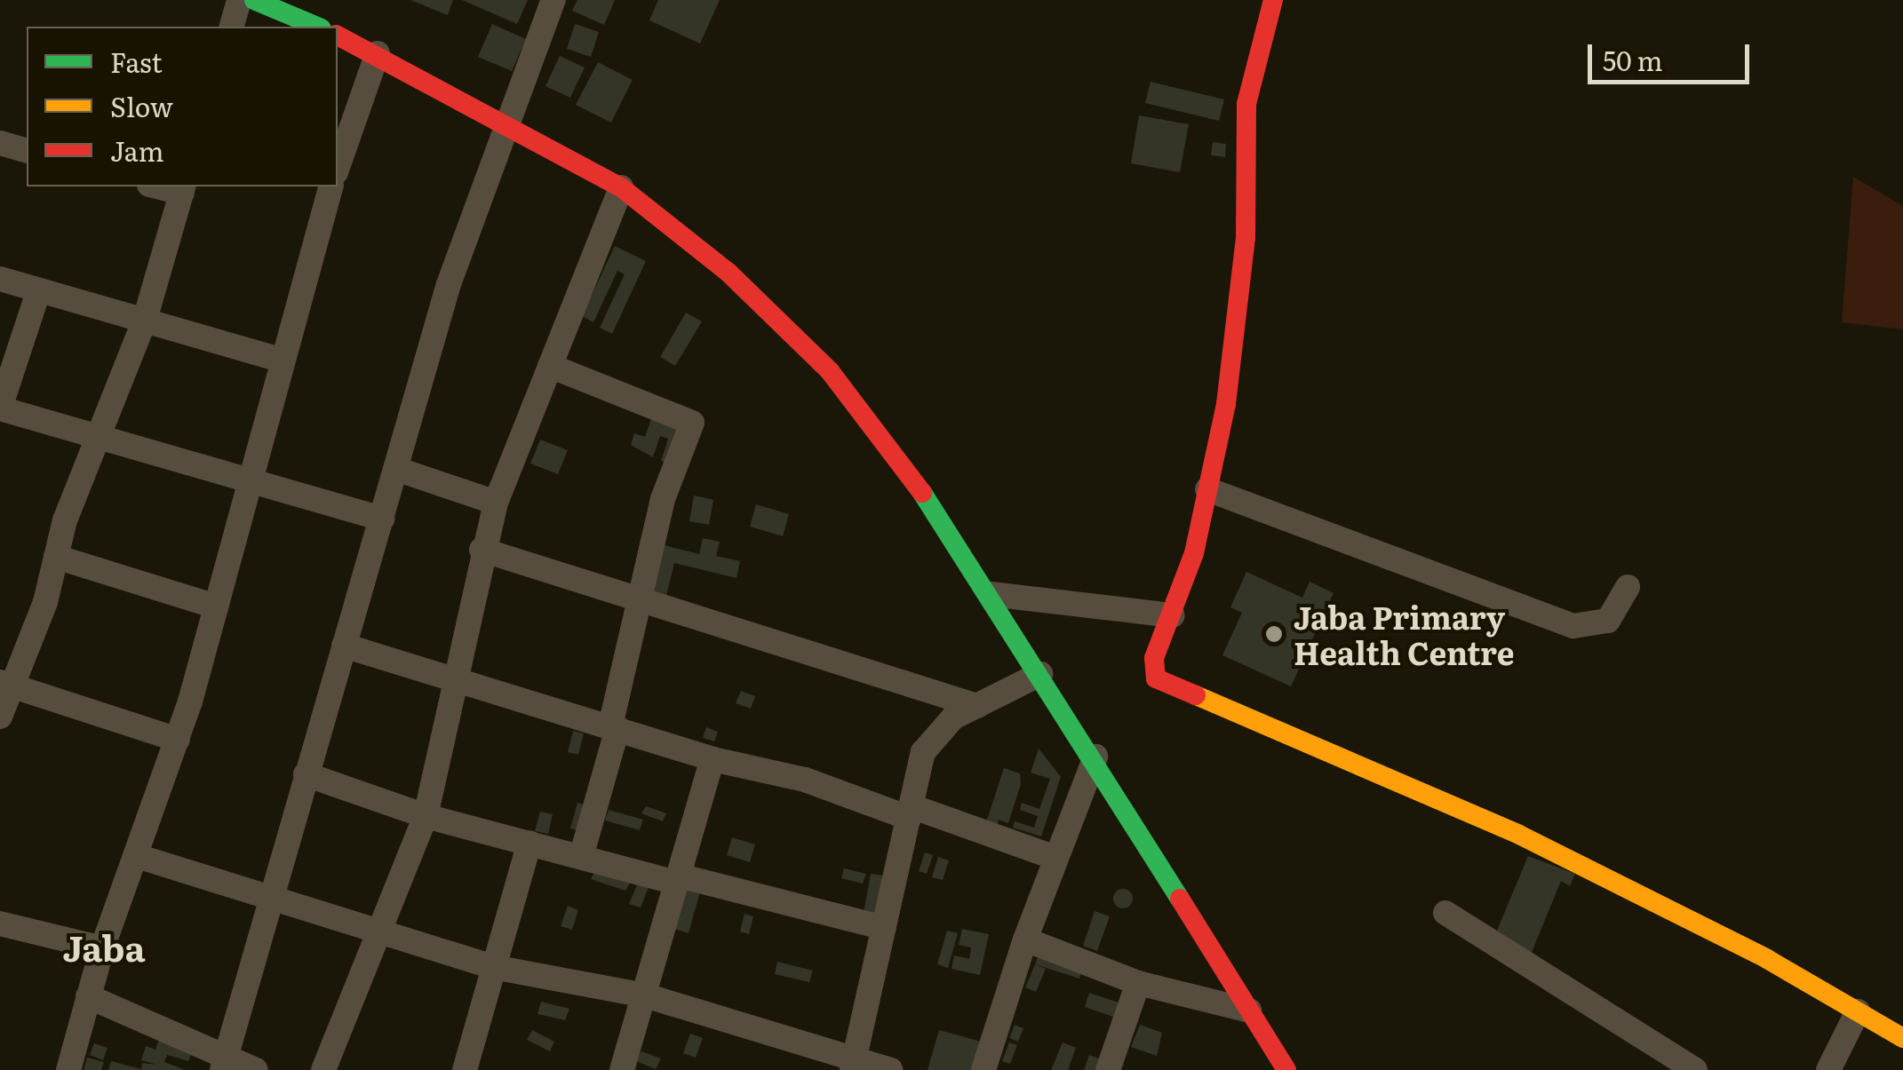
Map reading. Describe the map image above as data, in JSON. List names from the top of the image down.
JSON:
{
  "districts": ["Jaba"],
  "places": ["Jaba Primary Health Centre"],
  "legend": ["Fast", "Slow", "Jam"],
  "scale_bar": "50 m"
}
